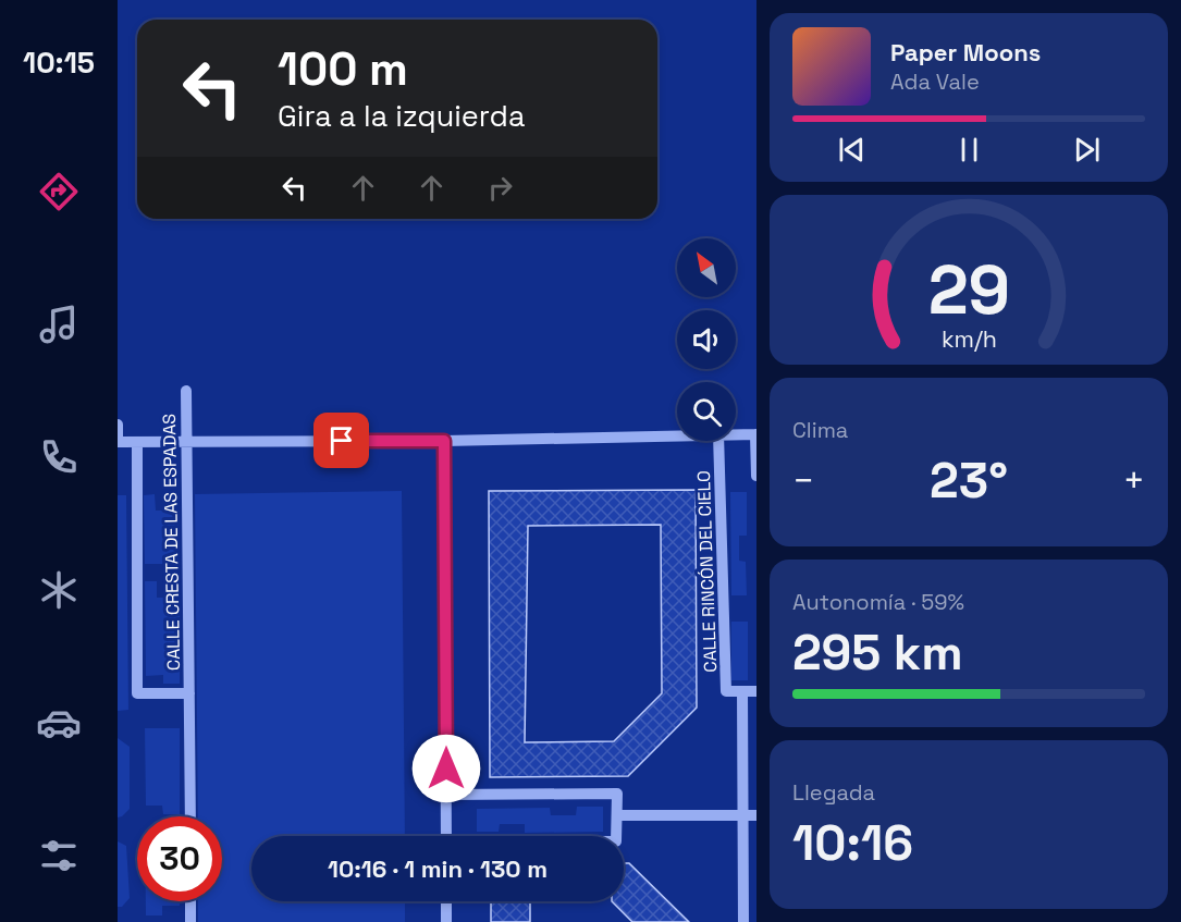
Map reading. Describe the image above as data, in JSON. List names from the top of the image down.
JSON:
{
  "streets": {
    "street": ["CALLE CRESTA DE LAS ESPADAS", "CALLE RINCÓN DEL CIELO"]
  },
  "north": "top left",
  "page": {
    "tabs": "10:15",
    "turn": ["100 m", "Gira a la izquierda"],
    "song": ["Paper Moons", "Ada Vale"],
    "tile": [
      "Clima",
      ["Autonomía · 59%", "295 km"],
      ["Llegada", "10:16"]
    ],
    "heat": ["−", "23°", "+"],
    "limit": "30",
    "trip": "10:16 · 1 min · 130 m",
    "gauge": ["29", "km/h"]
  }
}
